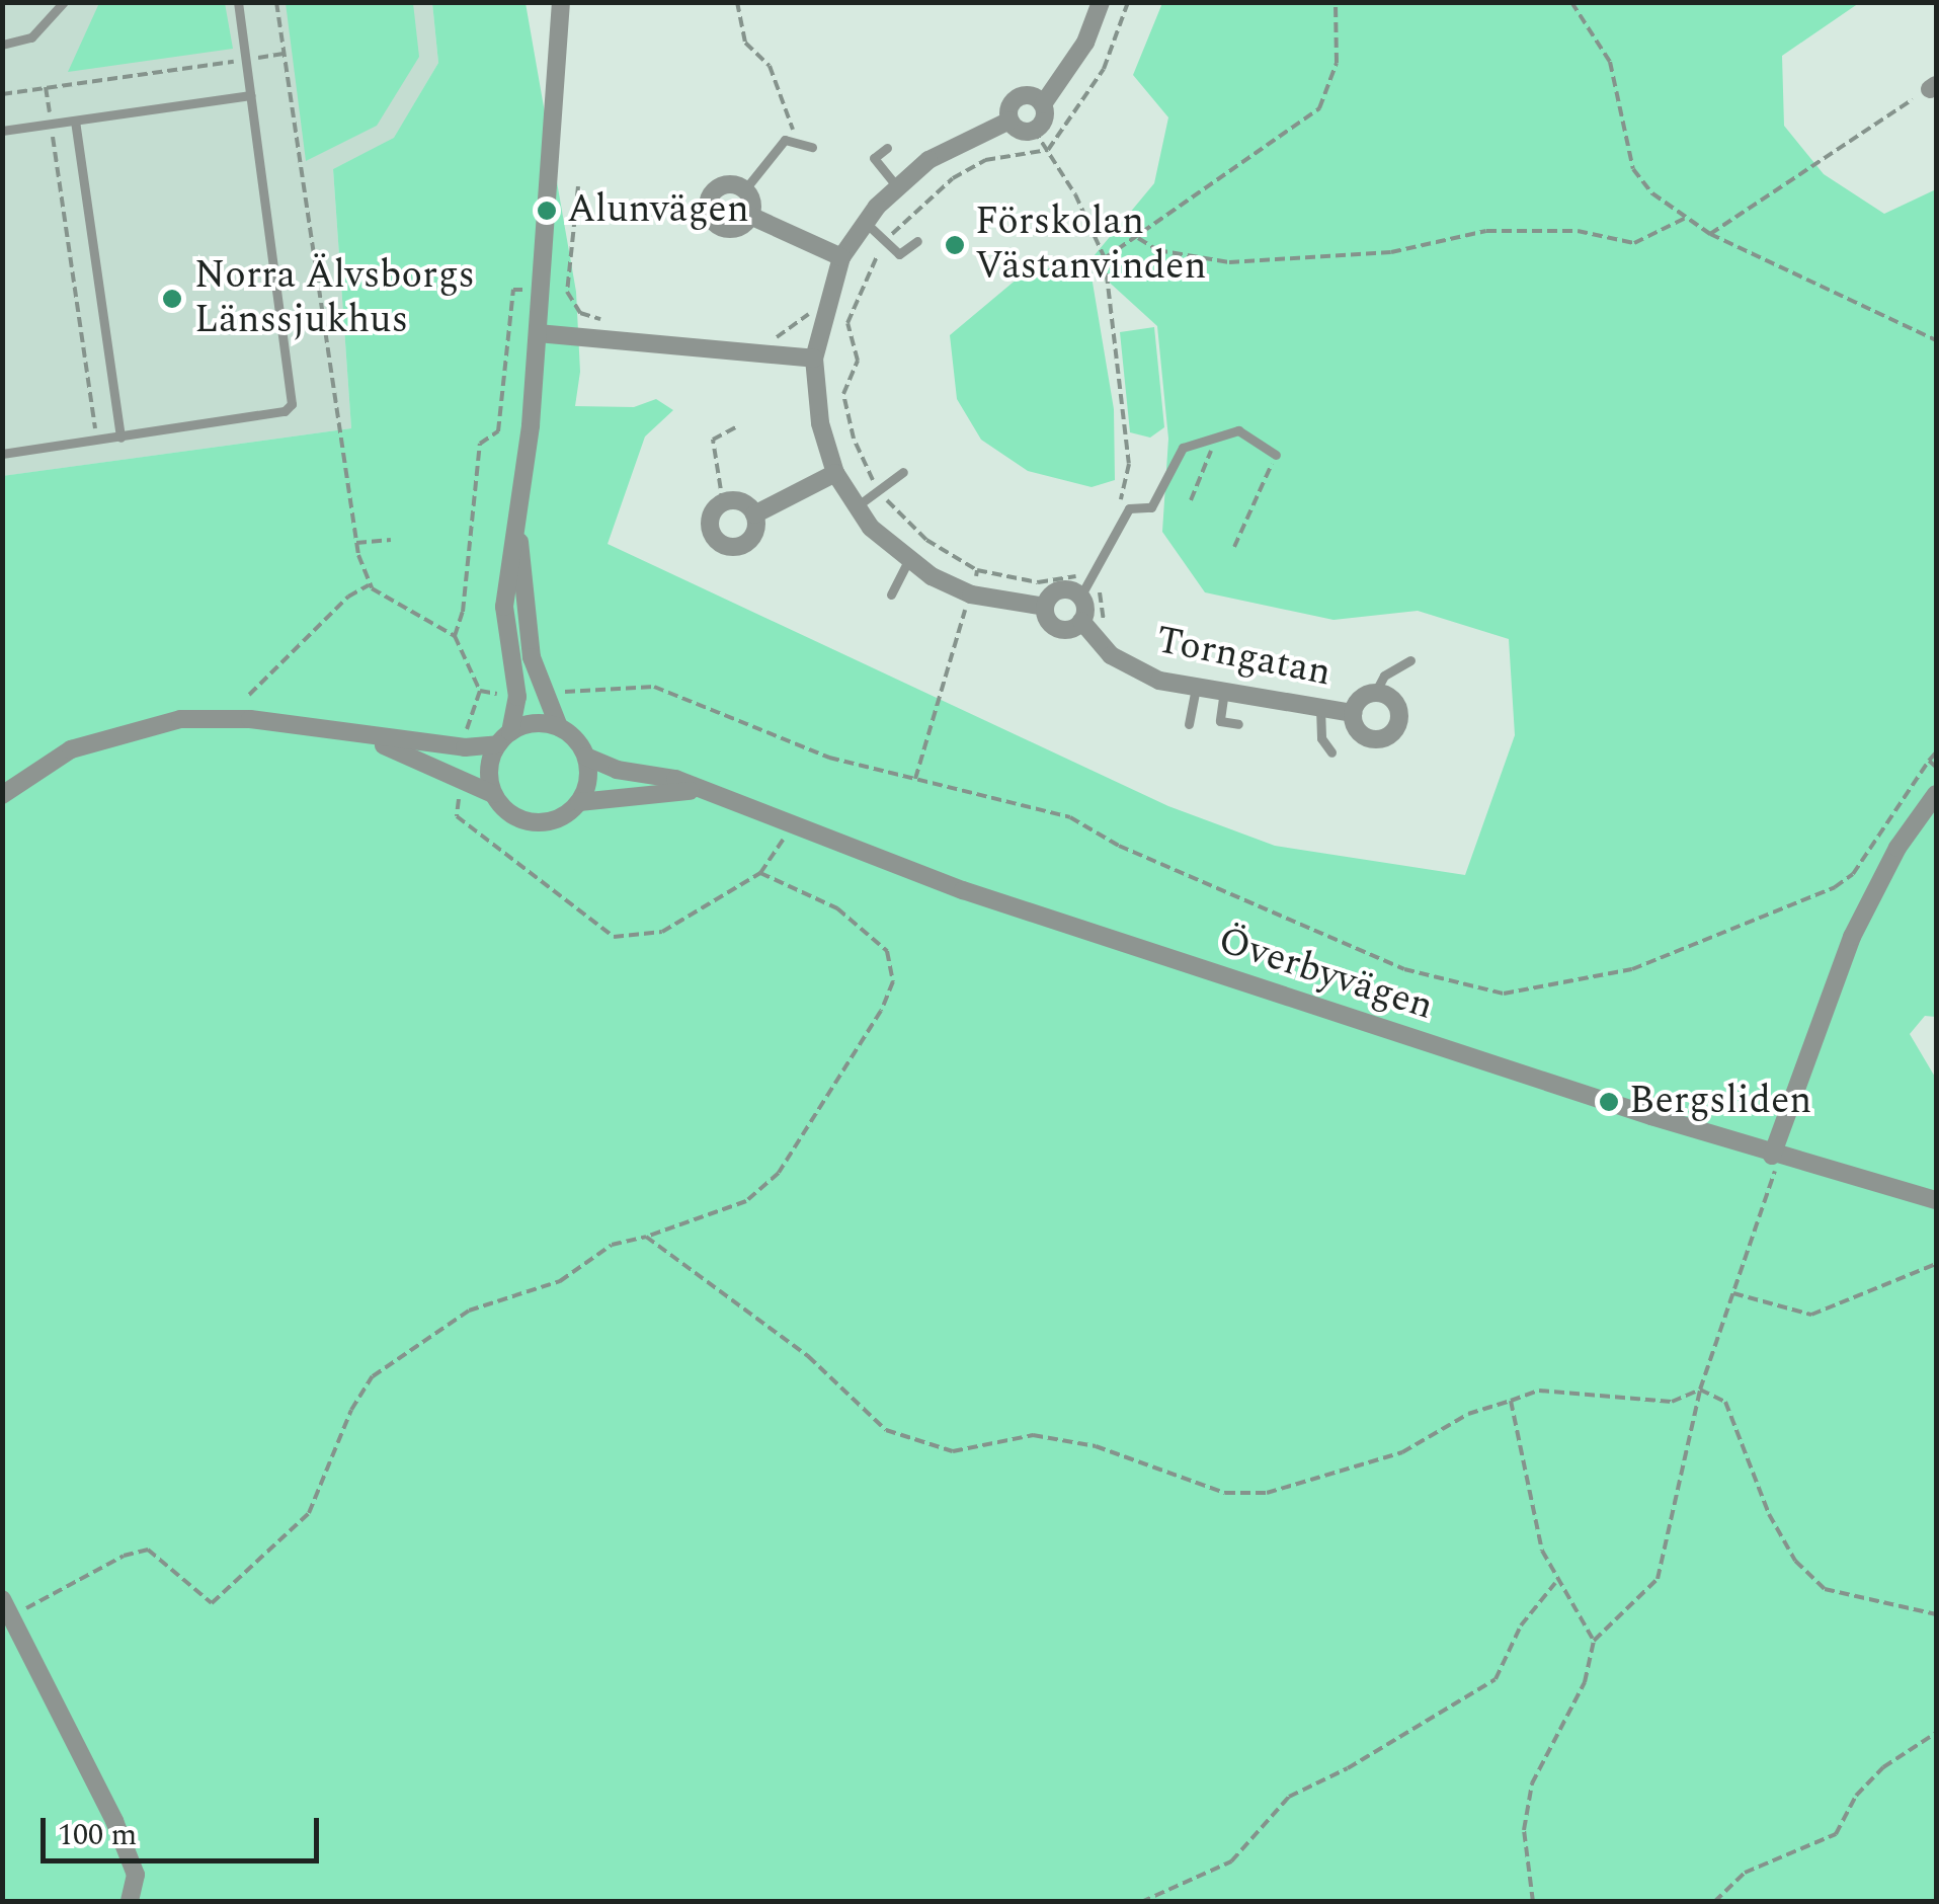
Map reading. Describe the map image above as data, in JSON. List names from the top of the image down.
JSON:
{
  "streets": {
    "street": ["Torngatan", "Överbyvägen"]
  },
  "places": [
    "Alunvägen",
    "Förskolan Västanvinden",
    "Norra Älvsborgs Länssjukhus",
    "Bergsliden"
  ],
  "scale_bar": "100 m"
}
